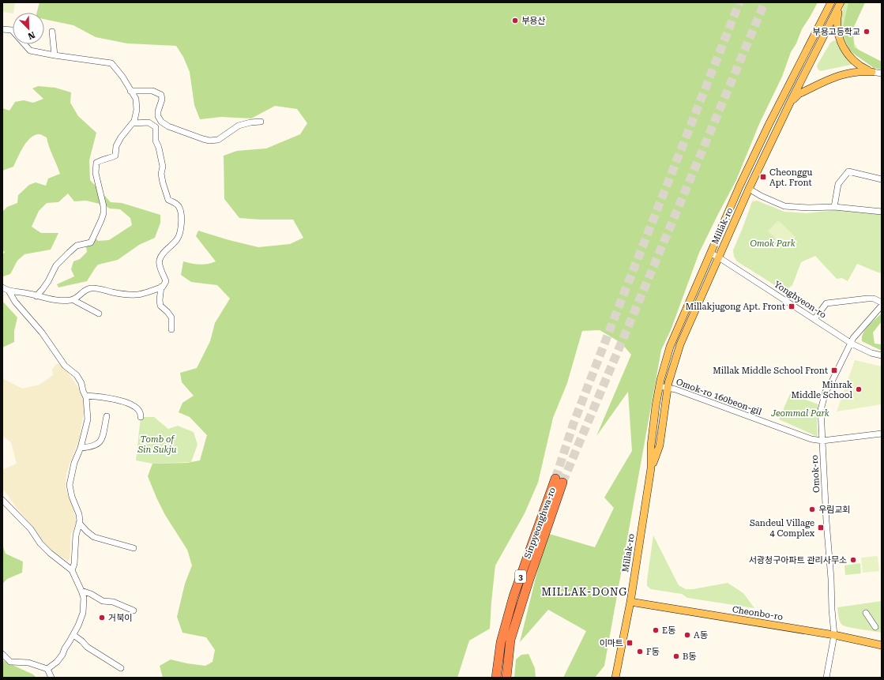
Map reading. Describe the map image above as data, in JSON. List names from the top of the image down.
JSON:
{
  "streets": {
    "highway": ["Sinpyeonghwa-ro", "3"],
    "main road": ["Millak-ro", "Cheonbo-ro"],
    "street": ["Yonghyeon-ro", "Omok-ro 160beon-gil", "Omok-ro"]
  },
  "crossings": [
    ["Millak-ro", "Yonghyeon-ro"],
    ["Millak-ro", "Cheonbo-ro"],
    ["Yonghyeon-ro", "Omok-ro"],
    ["Omok-ro 160beon-gil", "Omok-ro"],
    ["Omok-ro", "Cheonbo-ro"]
  ],
  "districts": ["MILLAK-DONG"],
  "parks": ["Omok Park", "Jeommal Park", "Tomb of Sin Sukju"],
  "places": {
    "other": [
      "부용산",
      "부용고등학교",
      "Minrak Middle School",
      "우림교회",
      "서광청구아파트 관리사무소",
      "거북이",
      "E동",
      "A동",
      "F동",
      "B동"
    ],
    "transit": [
      "Cheonggu Apt. Front",
      "Millakjugong Apt. Front",
      "Millak Middle School Front",
      "Sandeul Village 4 Complex",
      "이마트"
    ]
  },
  "north": "bottom right"
}
